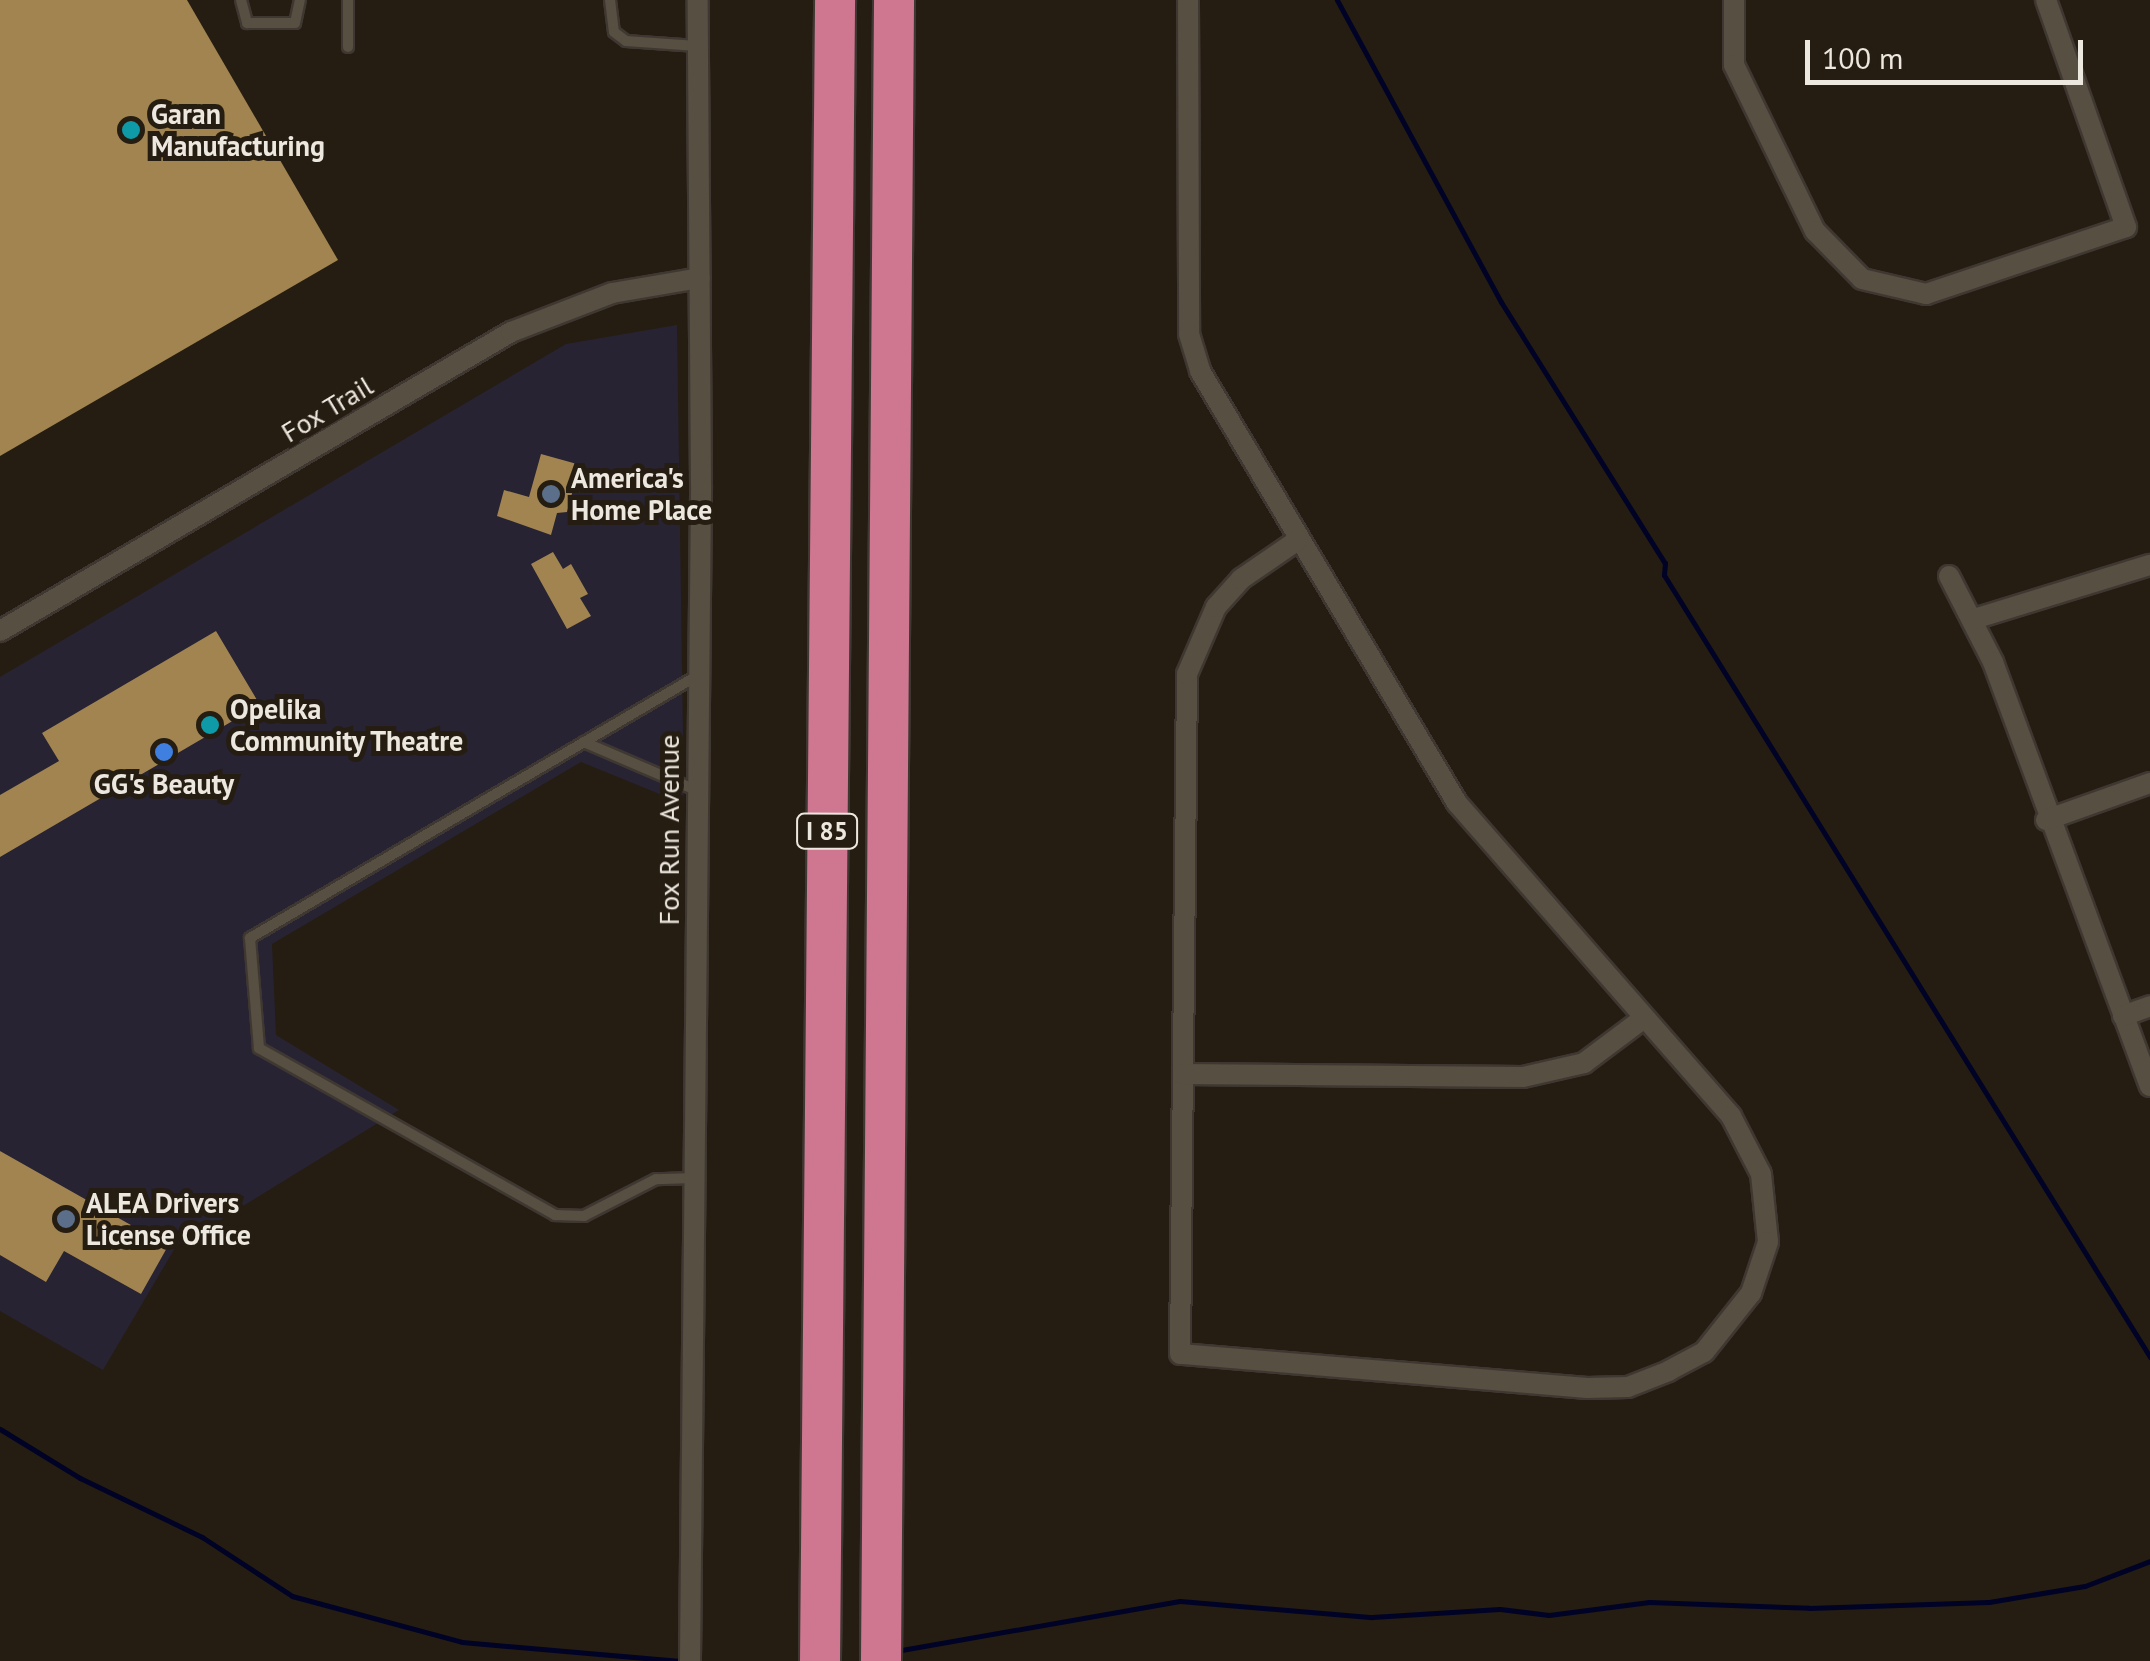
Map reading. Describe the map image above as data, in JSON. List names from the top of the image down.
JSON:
{
  "streets": {
    "highway": ["I 85"],
    "street": ["Fox Trail", "Fox Run Avenue"]
  },
  "crossings": [
    ["Fox Trail", "Fox Run Avenue"]
  ],
  "places": [
    "Garan Manufacturing",
    "America's Home Place",
    "Opelika Community Theatre",
    "GG's Beauty",
    "ALEA Drivers License Office"
  ],
  "scale_bar": "100 m"
}
